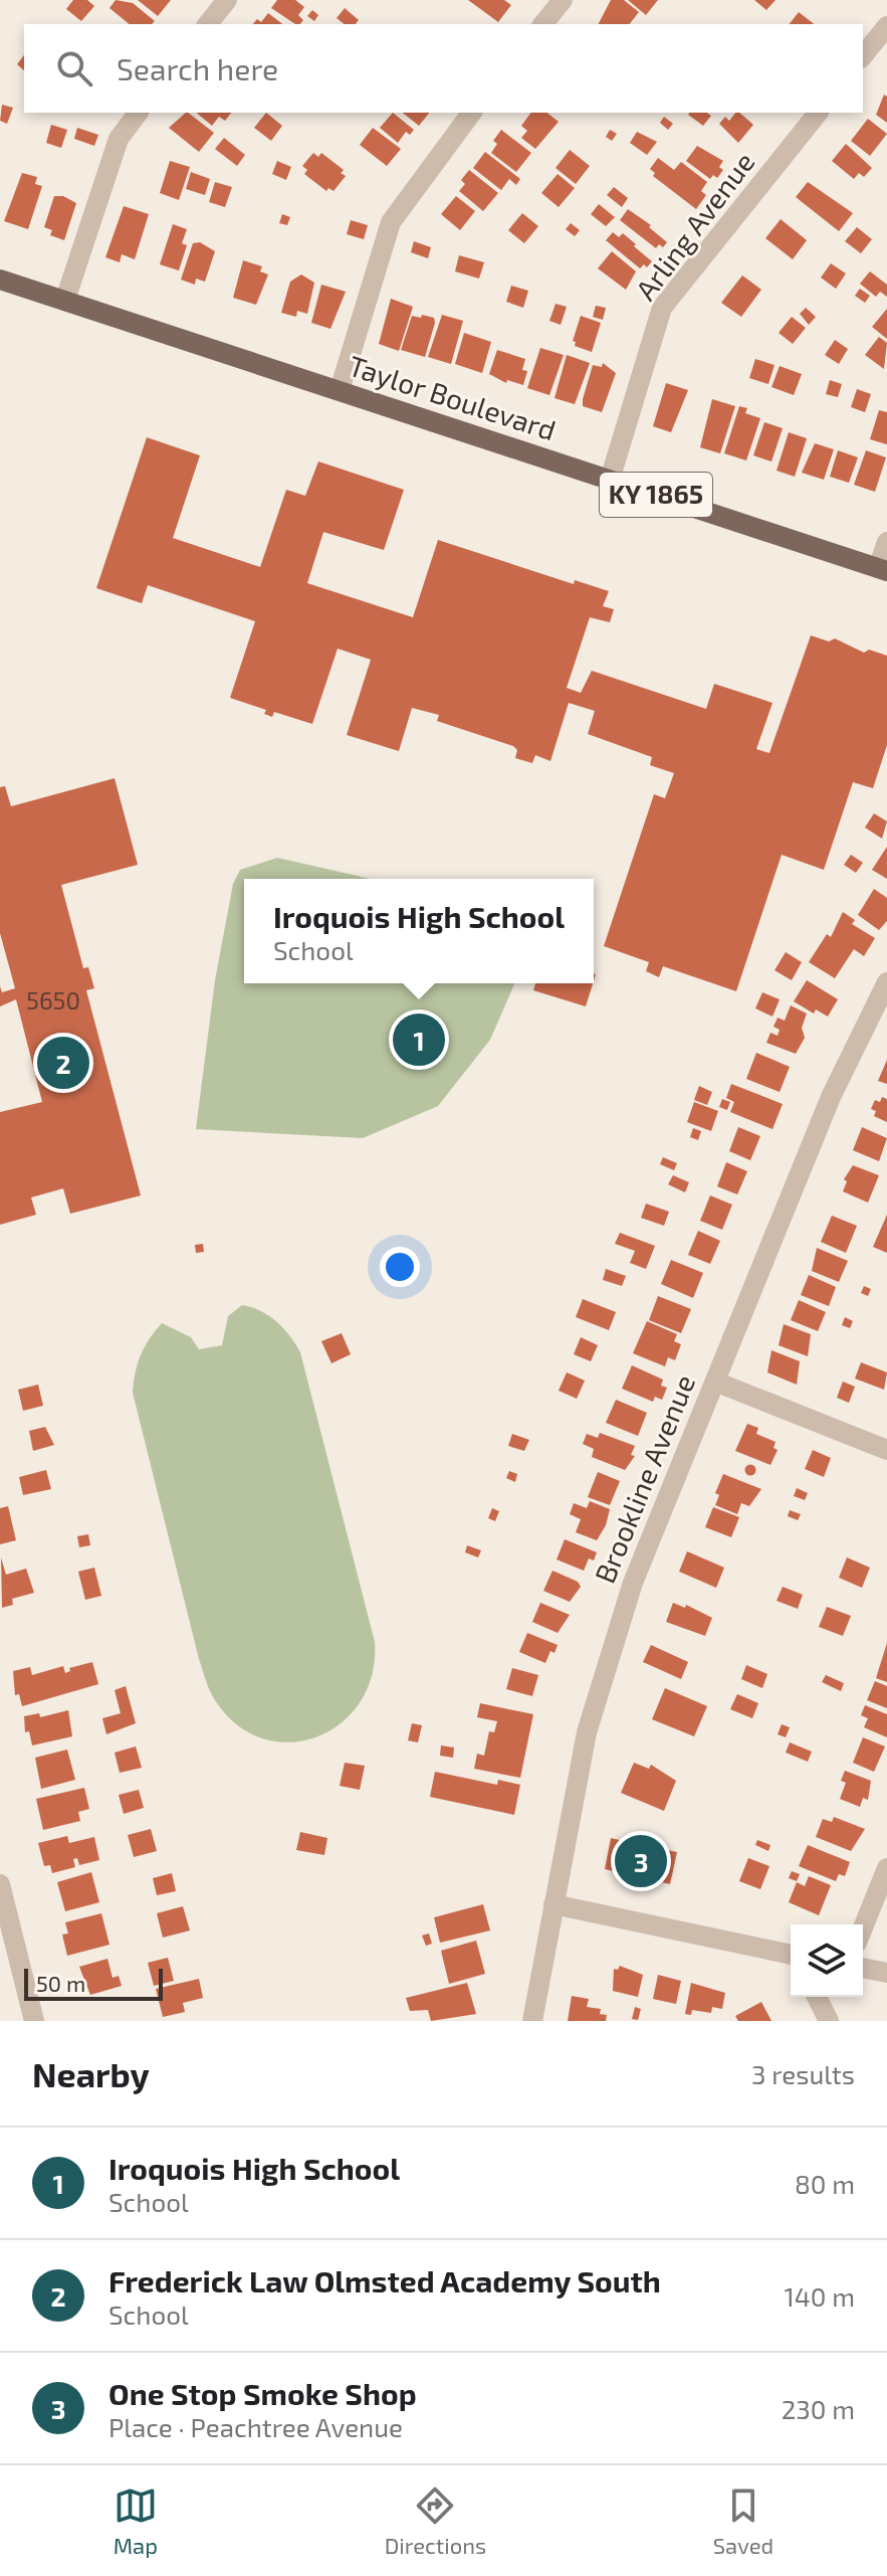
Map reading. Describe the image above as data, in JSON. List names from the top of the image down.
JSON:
{
  "streets": {
    "main road": ["Taylor Boulevard", "KY 1865"],
    "street": ["Arling Avenue", "Brookline Avenue"]
  },
  "crossings": [
    ["Arling Avenue", "Taylor Boulevard"]
  ],
  "house_numbers": ["5650"],
  "scale_bar": "50 m",
  "page": {
    "search": "Search here",
    "popup": ["Iroquois High School", "School"],
    "pins": ["1", "2", "3"],
    "scale": "50 m",
    "heading": ["Nearby", "3 results"],
    "list": [
      {
        "mark": "1",
        "name": "Iroquois High School",
        "note": "School",
        "value": "80 m"
      },
      {
        "mark": "2",
        "name": "Frederick Law Olmsted Academy South",
        "note": "School",
        "value": "140 m"
      },
      {
        "mark": "3",
        "name": "One Stop Smoke Shop",
        "note": "Place · Peachtree Avenue",
        "value": "230 m"
      }
    ],
    "nav": ["Map", "Directions", "Saved"]
  }
}
